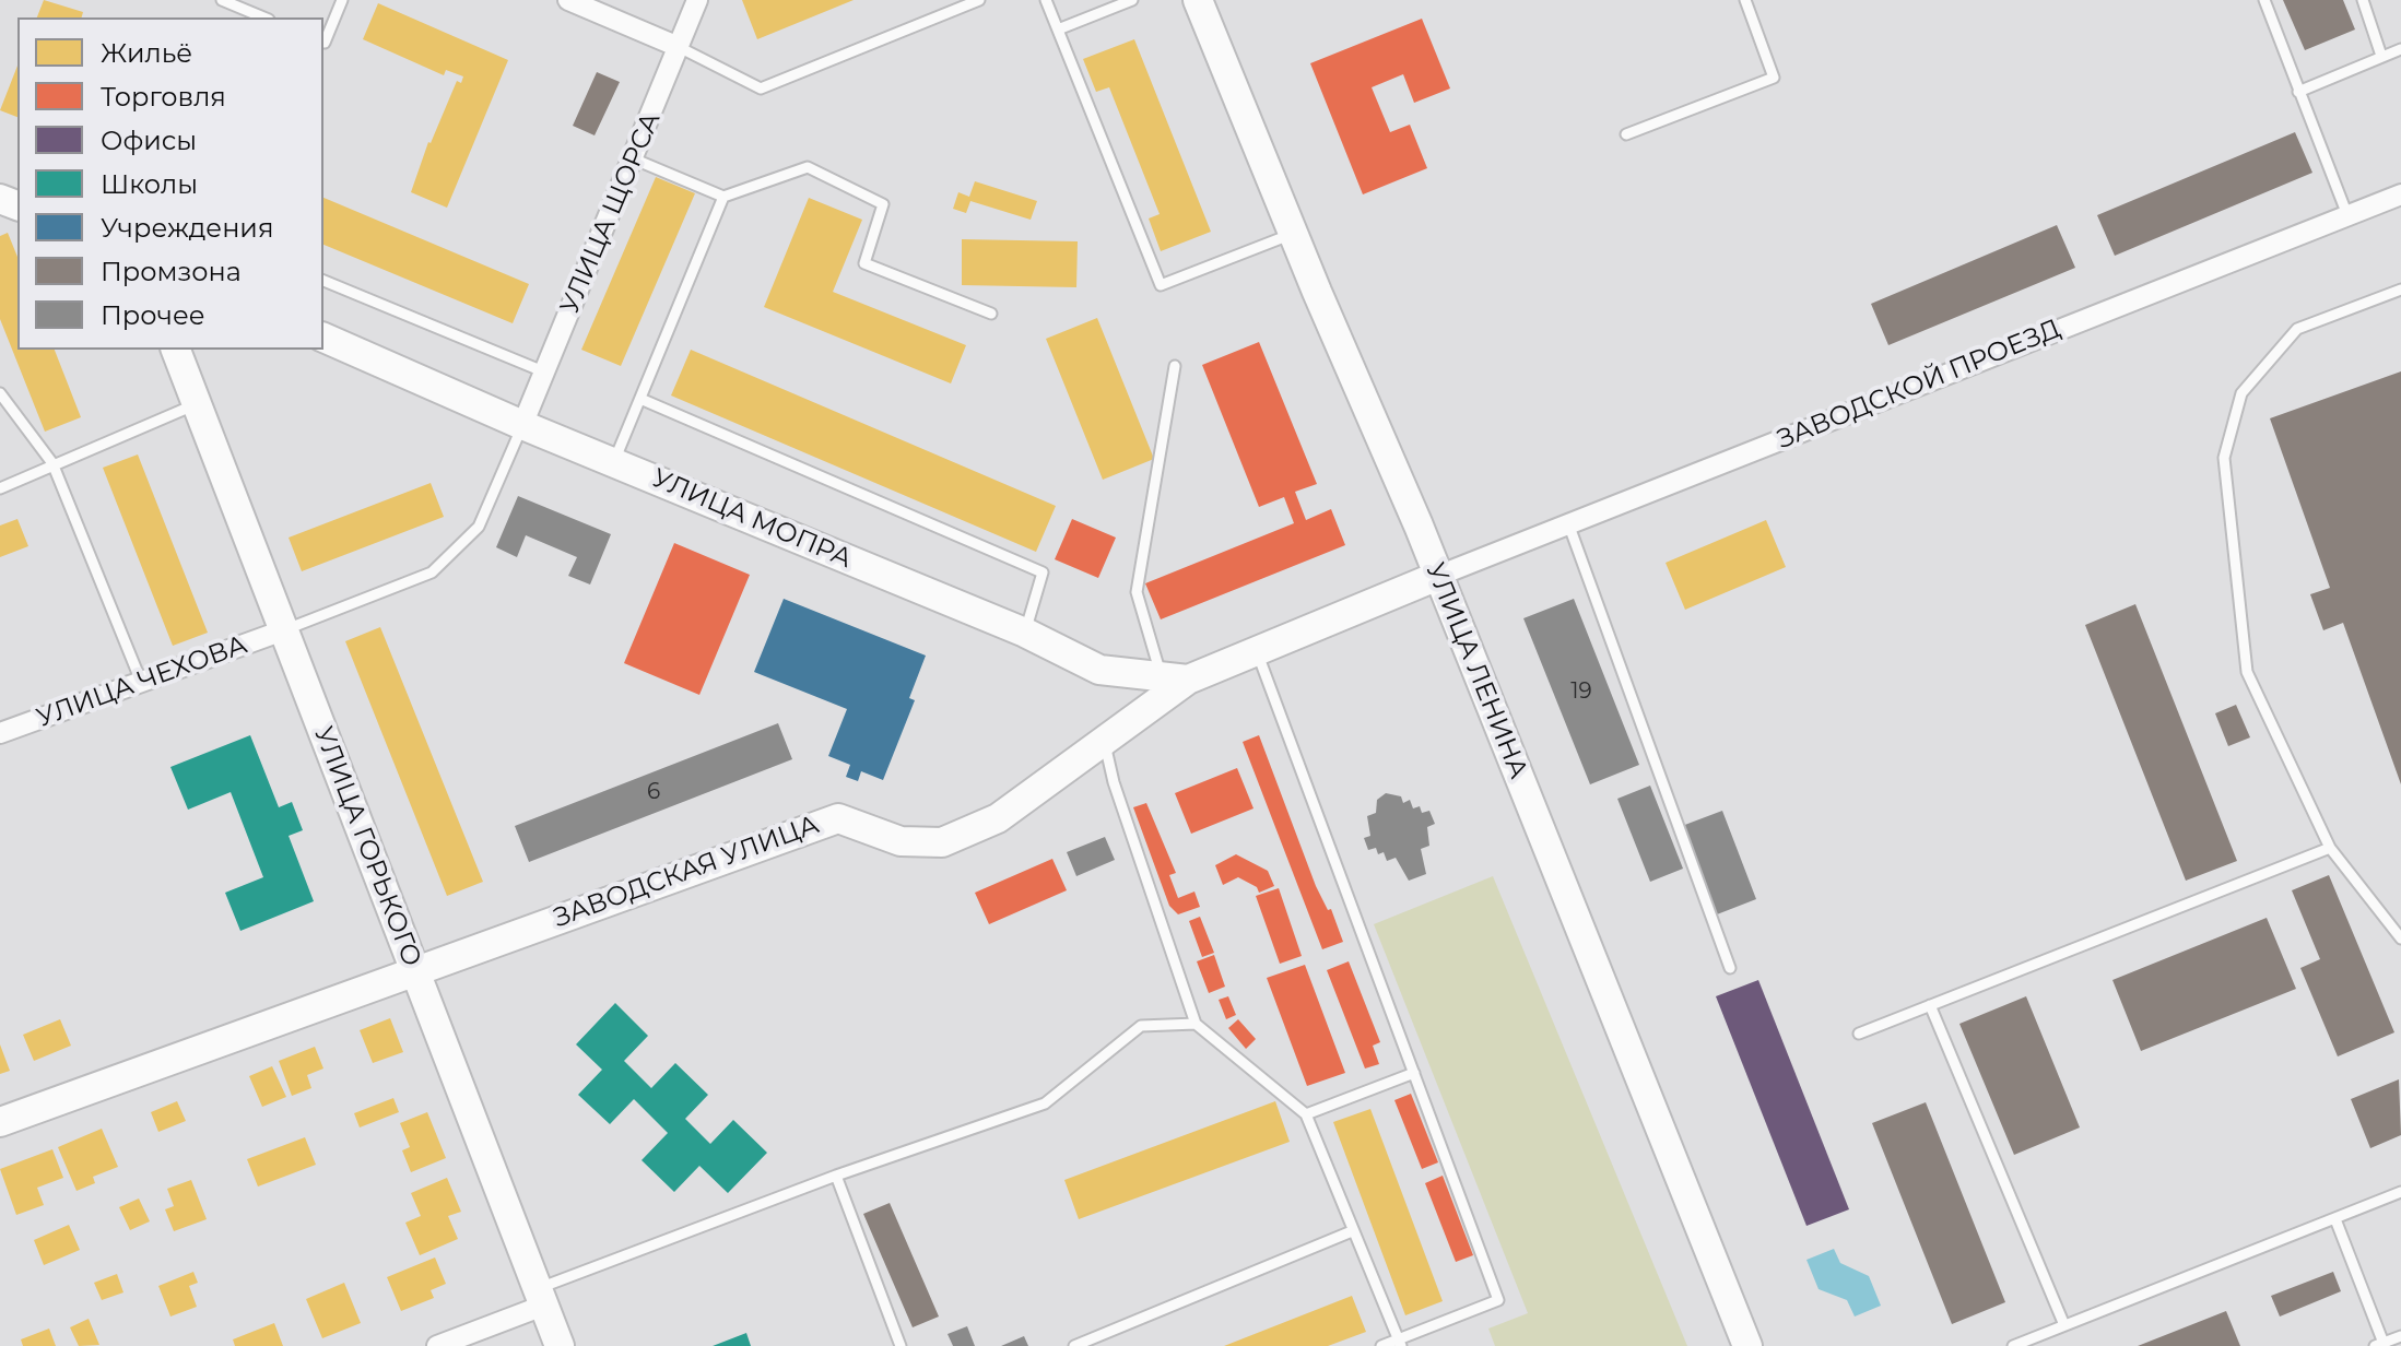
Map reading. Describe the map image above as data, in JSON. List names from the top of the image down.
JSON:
{
  "streets": {
    "street": [
      "УЛИЦА ЩОРСА",
      "ЗАВОДСКОЙ ПРОЕЗД",
      "УЛИЦА МОПРА",
      "УЛИЦА ЛЕНИНА",
      "УЛИЦА ЧЕХОВА",
      "УЛИЦА ГОРЬКОГО",
      "ЗАВОДСКАЯ УЛИЦА"
    ]
  },
  "crossings": [
    ["УЛИЦА ЩОРСА", "УЛИЦА МОПРА"],
    ["ЗАВОДСКОЙ ПРОЕЗД", "УЛИЦА ЛЕНИНА"],
    ["ЗАВОДСКОЙ ПРОЕЗД", "ЗАВОДСКАЯ УЛИЦА"],
    ["УЛИЦА МОПРА", "ЗАВОДСКАЯ УЛИЦА"],
    ["УЛИЦА ЛЕНИНА", "ЗАВОДСКАЯ УЛИЦА"],
    ["УЛИЦА ЧЕХОВА", "УЛИЦА ГОРЬКОГО"],
    ["УЛИЦА ГОРЬКОГО", "ЗАВОДСКАЯ УЛИЦА"]
  ],
  "house_numbers": ["19", "6"],
  "legend": [
    "Жильё",
    "Торговля",
    "Офисы",
    "Школы",
    "Учреждения",
    "Промзона",
    "Прочее"
  ]
}
